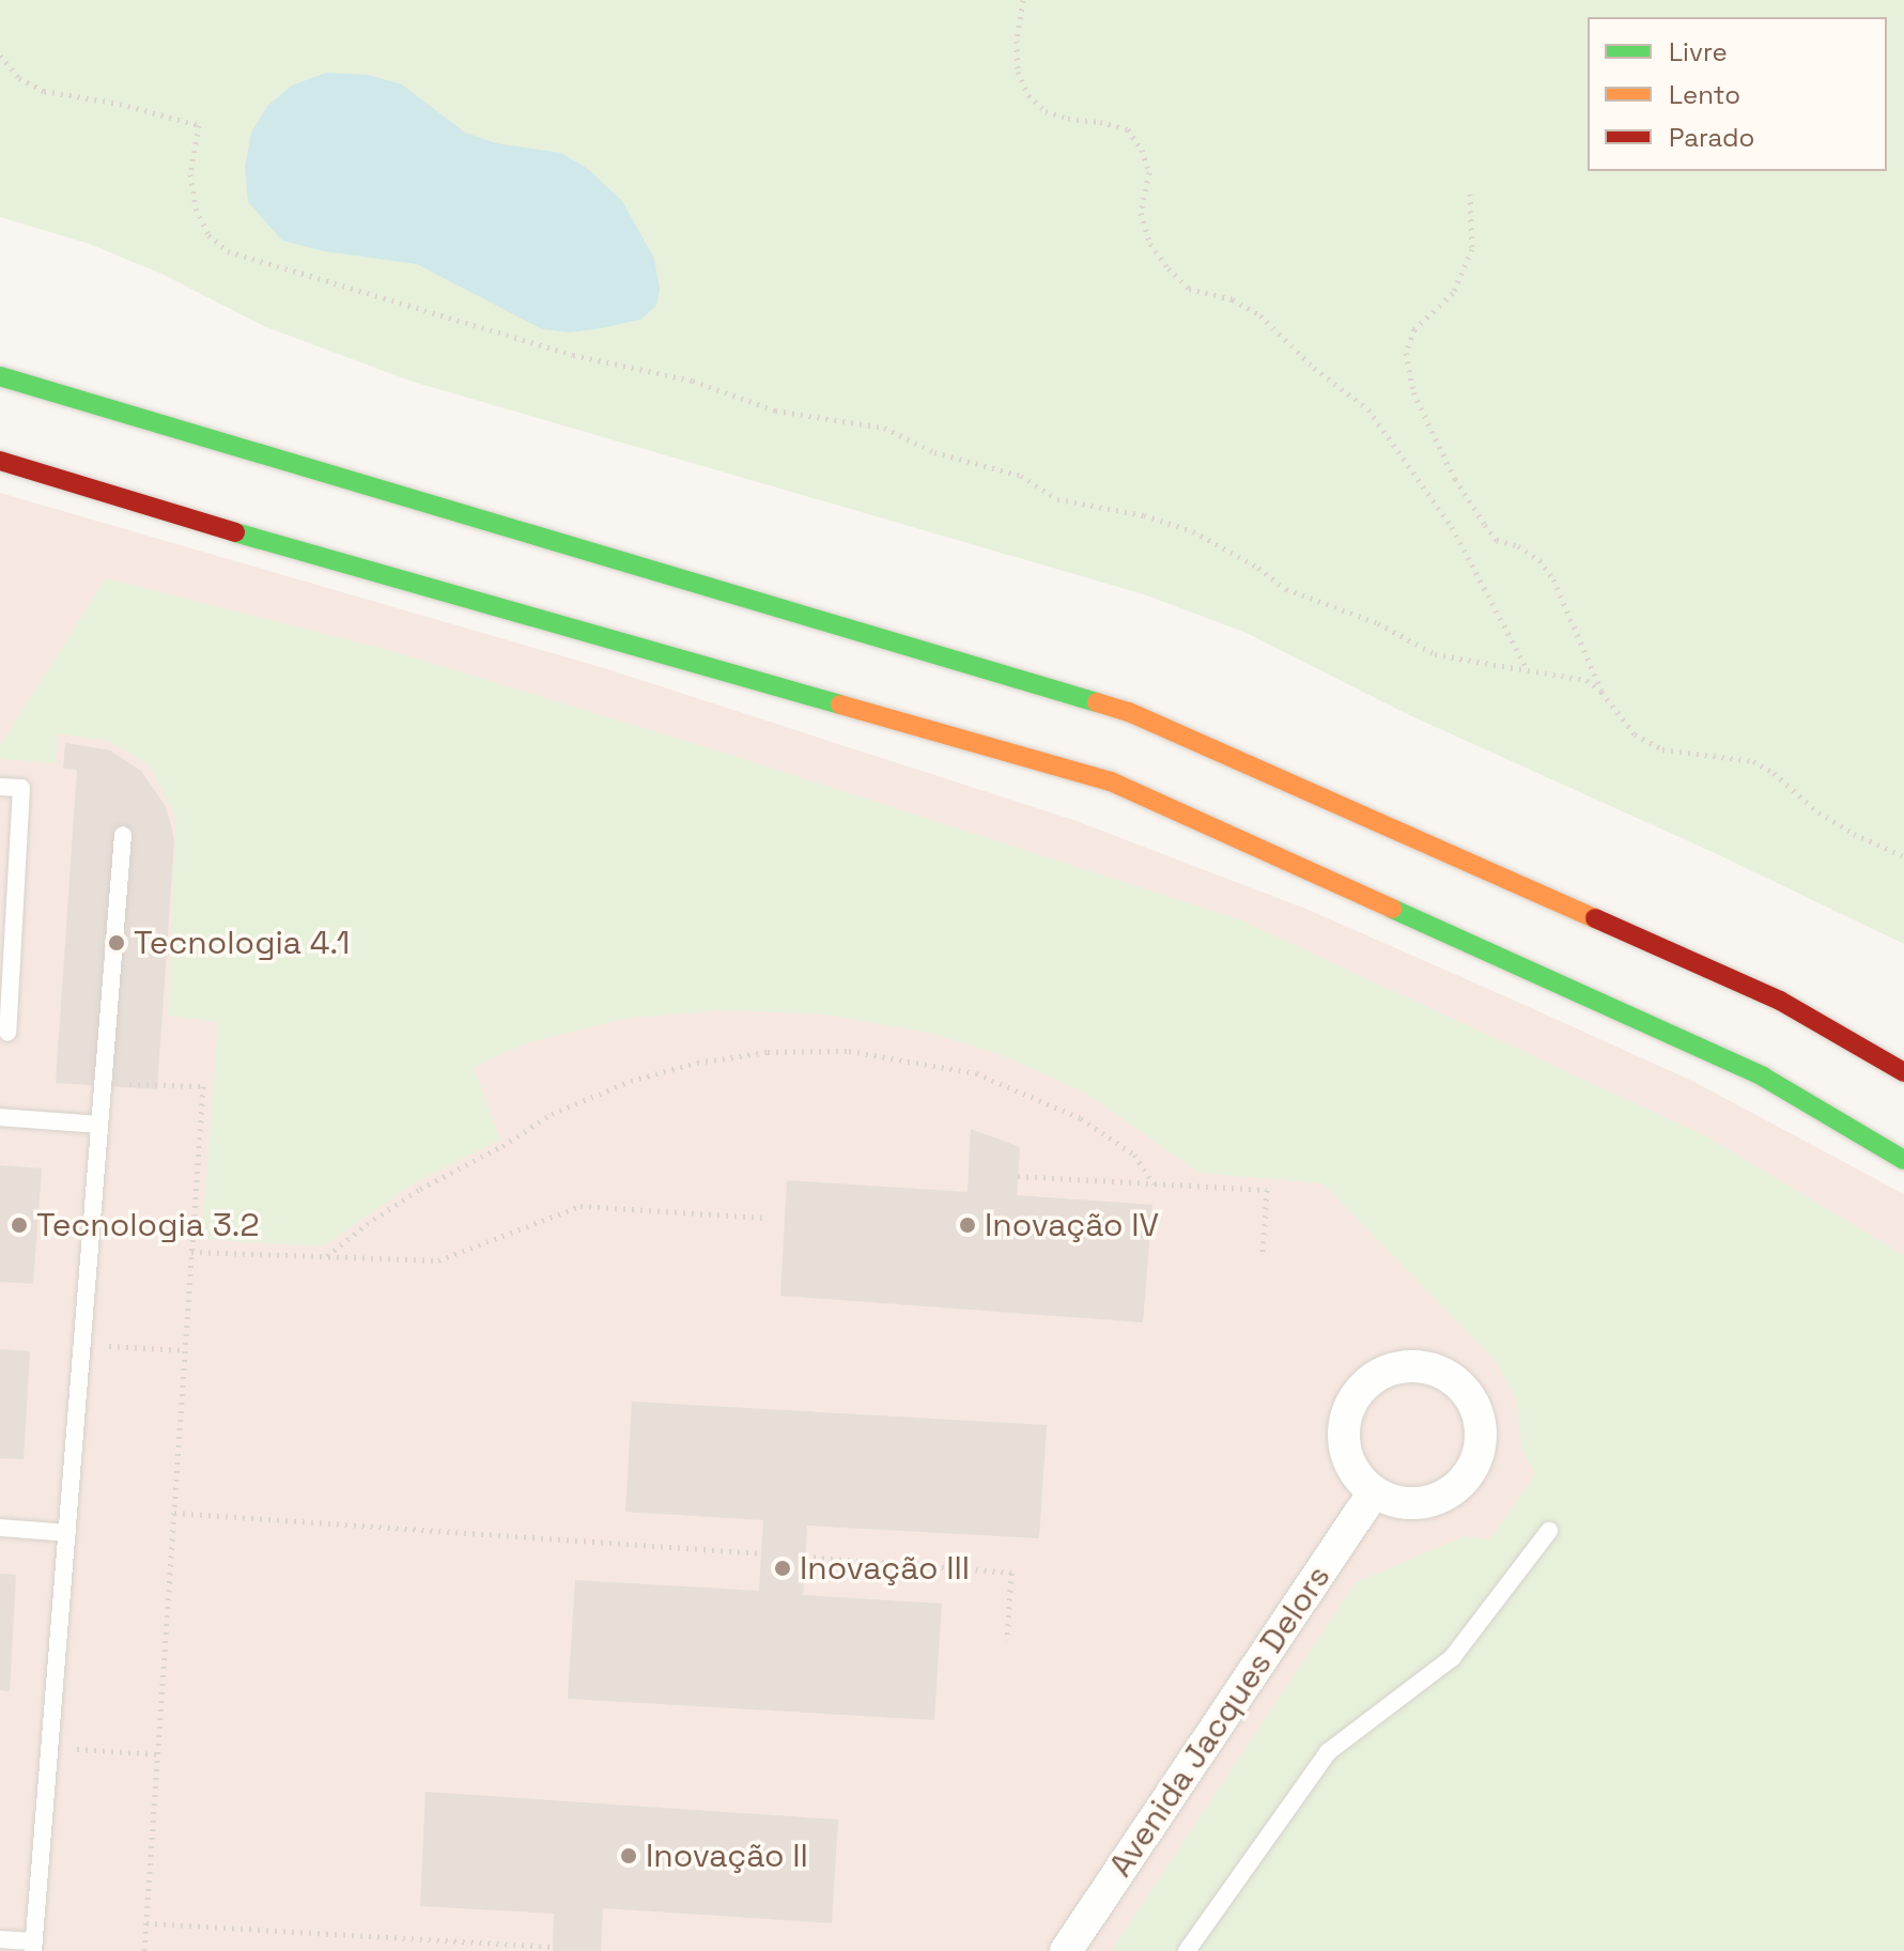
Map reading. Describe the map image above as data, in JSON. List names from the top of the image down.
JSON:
{
  "streets": {
    "street": ["Avenida Jacques Delors"]
  },
  "places": [
    "Tecnologia 4.1",
    "Tecnologia 3.2",
    "Inovação IV",
    "Inovação III",
    "Inovação II"
  ],
  "legend": ["Livre", "Lento", "Parado"]
}
